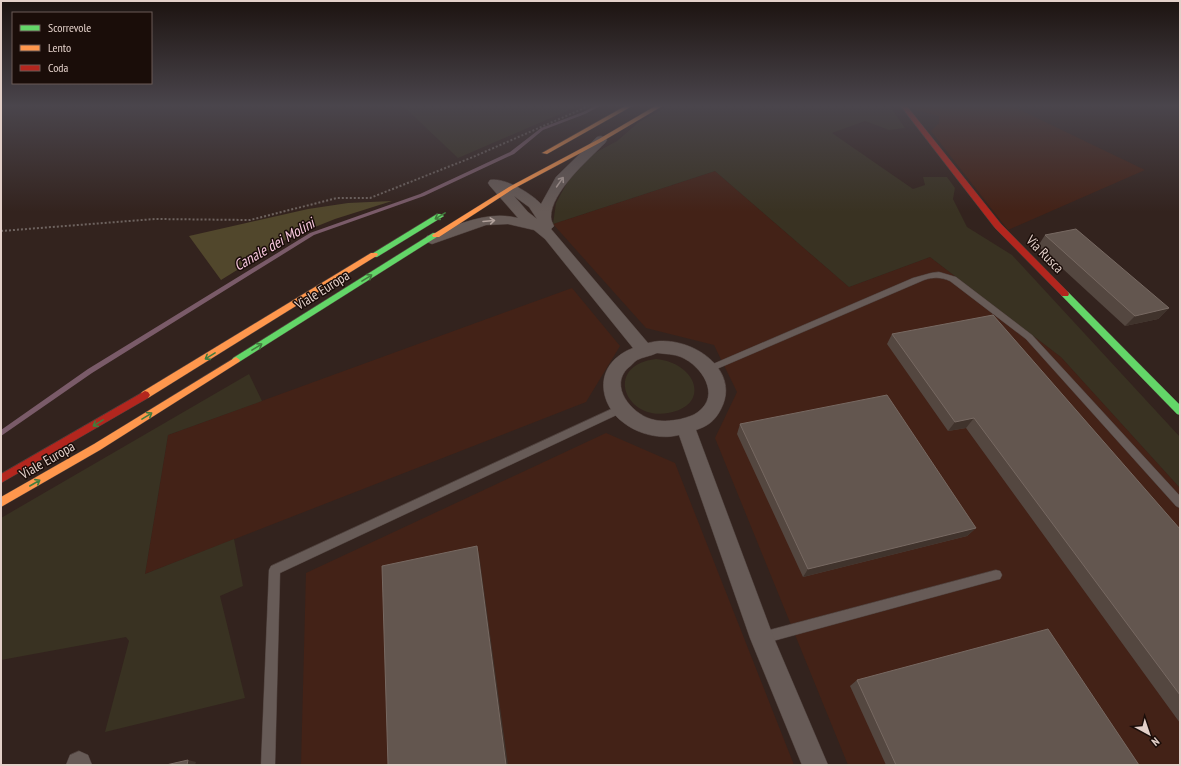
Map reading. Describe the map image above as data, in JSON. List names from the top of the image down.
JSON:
{
  "streets": {
    "street": ["Via Rusca", "Viale Europa"]
  },
  "water": ["Canale dei Molini"],
  "legend": ["Scorrevole", "Lento", "Coda"],
  "north": "bottom right"
}
